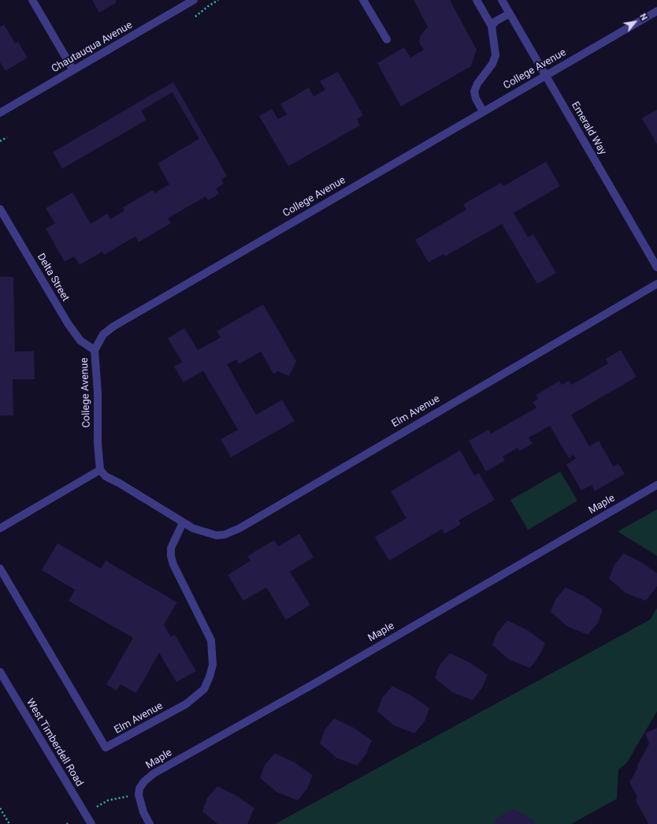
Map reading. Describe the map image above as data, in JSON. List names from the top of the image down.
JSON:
{
  "streets": {
    "street": [
      "Chautauqua Avenue",
      "College Avenue",
      "Emerald Way",
      "Delta Street",
      "Elm Avenue",
      "Maple",
      "West Timberdell Road"
    ]
  },
  "crossings": [
    ["College Avenue", "Emerald Way"],
    ["College Avenue", "Delta Street"],
    ["College Avenue", "Elm Avenue"]
  ],
  "north": "top right"
}
